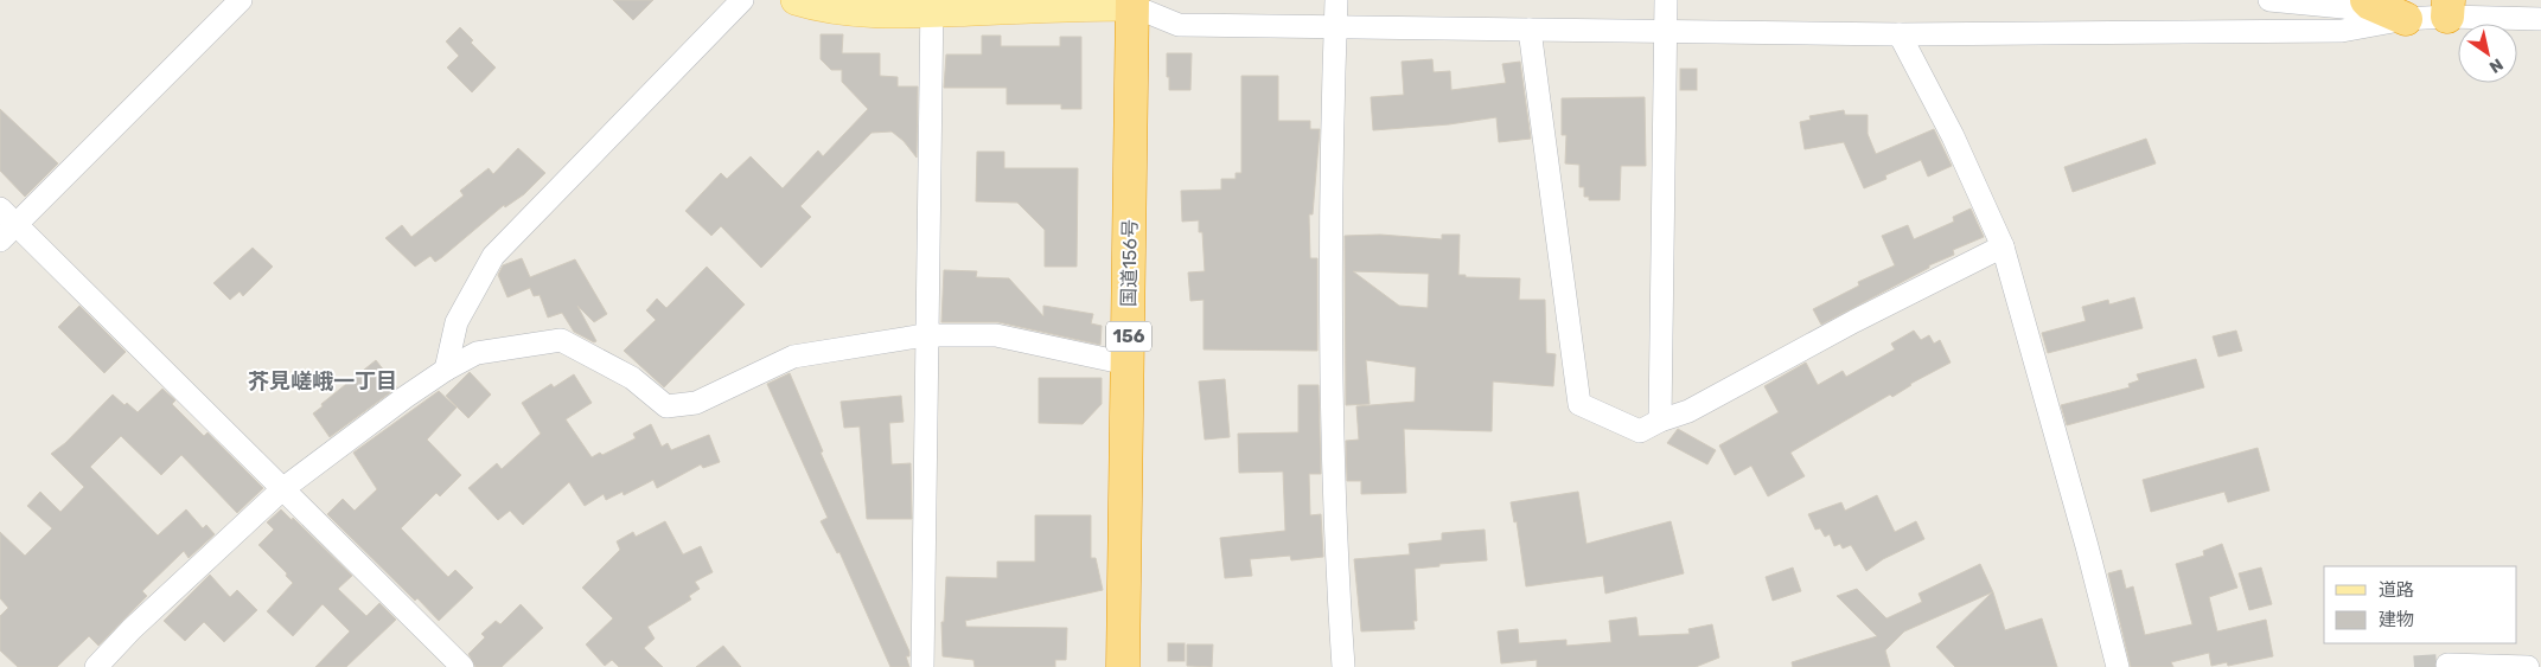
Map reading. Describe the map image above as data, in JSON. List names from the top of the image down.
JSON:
{
  "streets": {
    "highway": ["国道156号", "156"]
  },
  "districts": ["芥見嵯峨一丁目"],
  "legend": ["道路", "建物"],
  "north": "bottom right"
}
